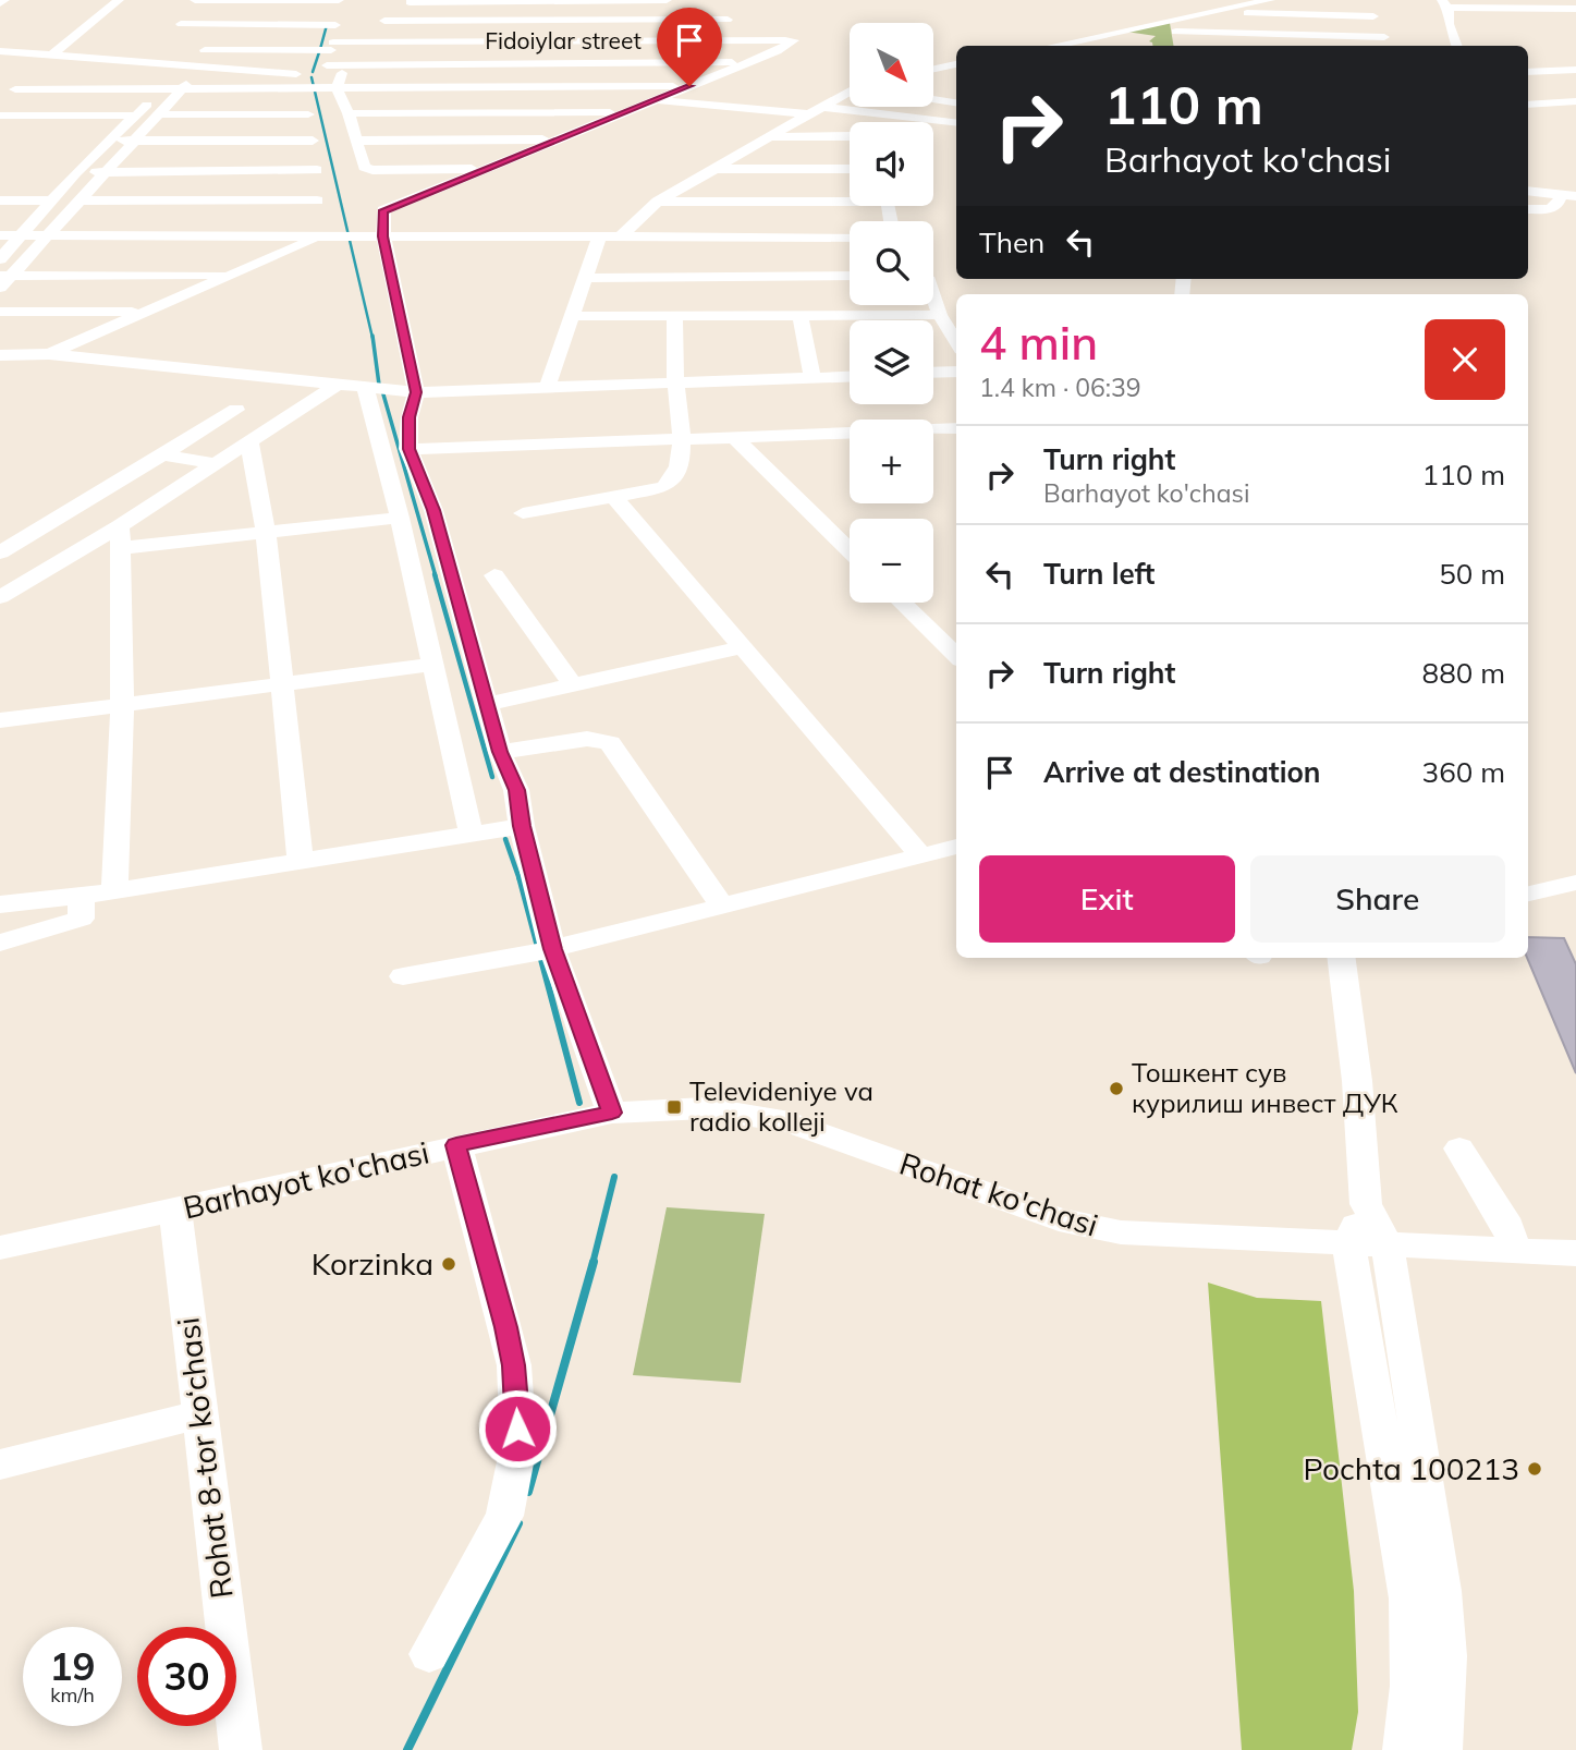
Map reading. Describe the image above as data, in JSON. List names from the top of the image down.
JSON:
{
  "streets": {
    "street": [
      "Fidoiylar street",
      "Barhayot ko'chasi",
      "Rohat ko'chasi",
      "Rohat 8-tor ko‘chasi"
    ]
  },
  "crossings": [
    ["Barhayot ko'chasi", "Rohat ko'chasi"],
    ["Barhayot ko'chasi", "Rohat 8-tor ko‘chasi"]
  ],
  "places": {
    "other": ["Тошкент сув курилиш инвест ДУК", "Korzinka", "Pochta 100213"],
    "transit": ["Televideniye va radio kolleji"]
  },
  "north": "bottom right",
  "page": {
    "map_buttons": ["+", "−"],
    "turn": ["110 m", "Barhayot ko'chasi"],
    "then": "Then",
    "heading": ["4 min", "1.4 km · 06:39"],
    "list": [
      {
        "name": "Turn right",
        "note": "Barhayot ko'chasi",
        "value": "110 m"
      },
      {
        "name": "Turn left",
        "value": "50 m"
      },
      {
        "name": "Turn right",
        "value": "880 m"
      },
      {
        "name": "Arrive at destination",
        "value": "360 m"
      }
    ],
    "buttons": ["Exit", "Share"],
    "speed": "19 km/h",
    "limit": "30"
  }
}
